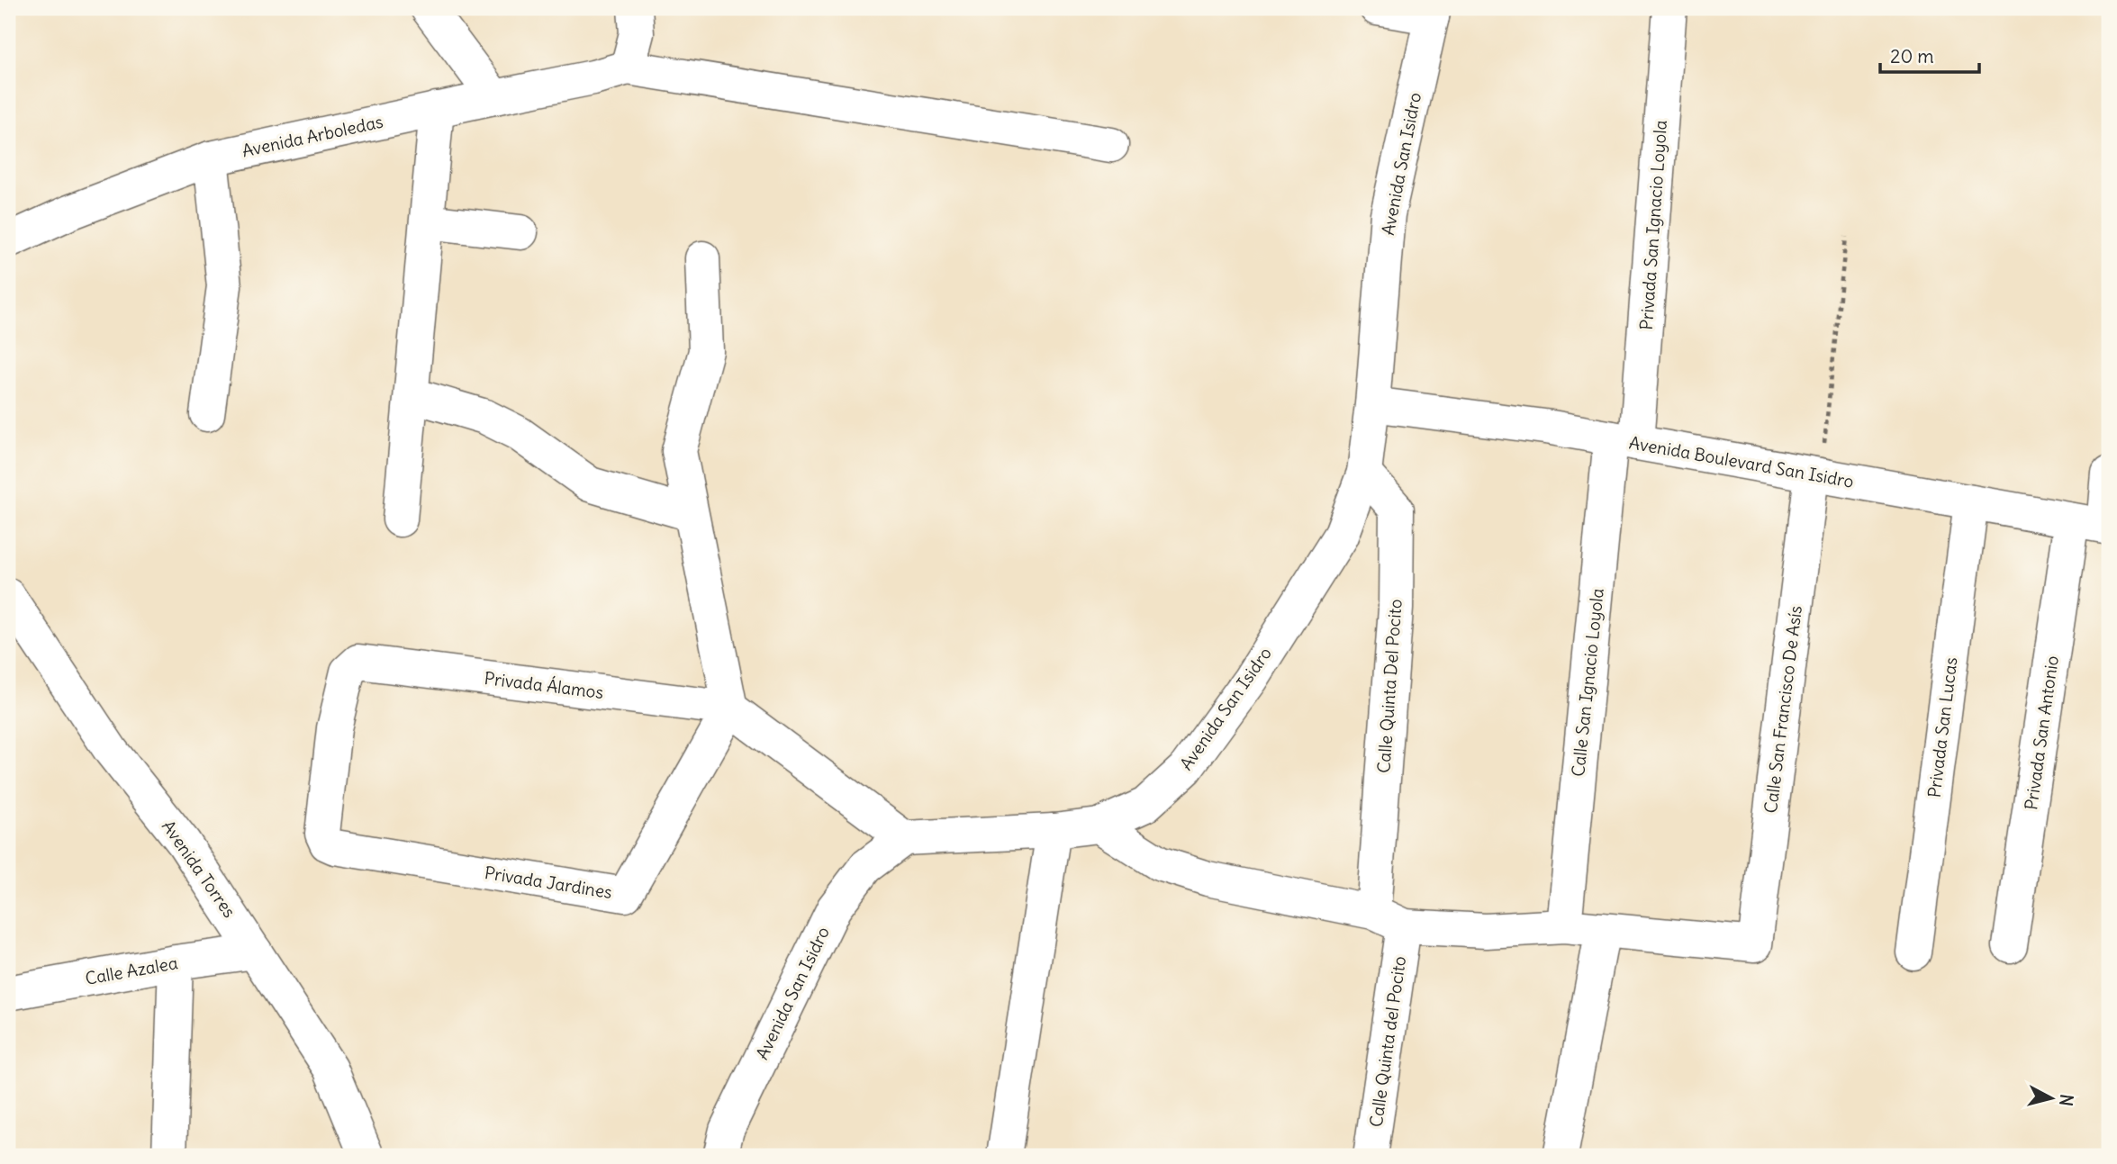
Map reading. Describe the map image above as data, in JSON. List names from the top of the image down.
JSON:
{
  "streets": {
    "street": [
      "Avenida Arboledas",
      "Avenida San Isidro",
      "Privada San Ignacio Loyola",
      "Avenida Boulevard San Isidro",
      "Calle San Ignacio Loyola",
      "Privada Álamos",
      "Calle Quinta Del Pocito",
      "Calle San Francisco De Asís",
      "Privada San Lucas",
      "Privada San Antonio",
      "Avenida Torres",
      "Privada Jardines",
      "Calle Azalea",
      "Calle Quinta del Pocito"
    ]
  },
  "crossings": [
    ["Avenida San Isidro", "Avenida Boulevard San Isidro"],
    ["Avenida San Isidro", "Calle Quinta Del Pocito"],
    ["Privada San Ignacio Loyola", "Avenida Boulevard San Isidro"],
    ["Privada San Ignacio Loyola", "Calle San Ignacio Loyola"],
    ["Avenida Boulevard San Isidro", "Calle San Ignacio Loyola"],
    ["Avenida Boulevard San Isidro", "Calle San Francisco De Asís"],
    ["Avenida Boulevard San Isidro", "Privada San Lucas"],
    ["Avenida Boulevard San Isidro", "Privada San Antonio"],
    ["Privada Álamos", "Privada Jardines"],
    ["Avenida Torres", "Calle Azalea"]
  ],
  "scale_bar": "20 m",
  "north": "right"
}
